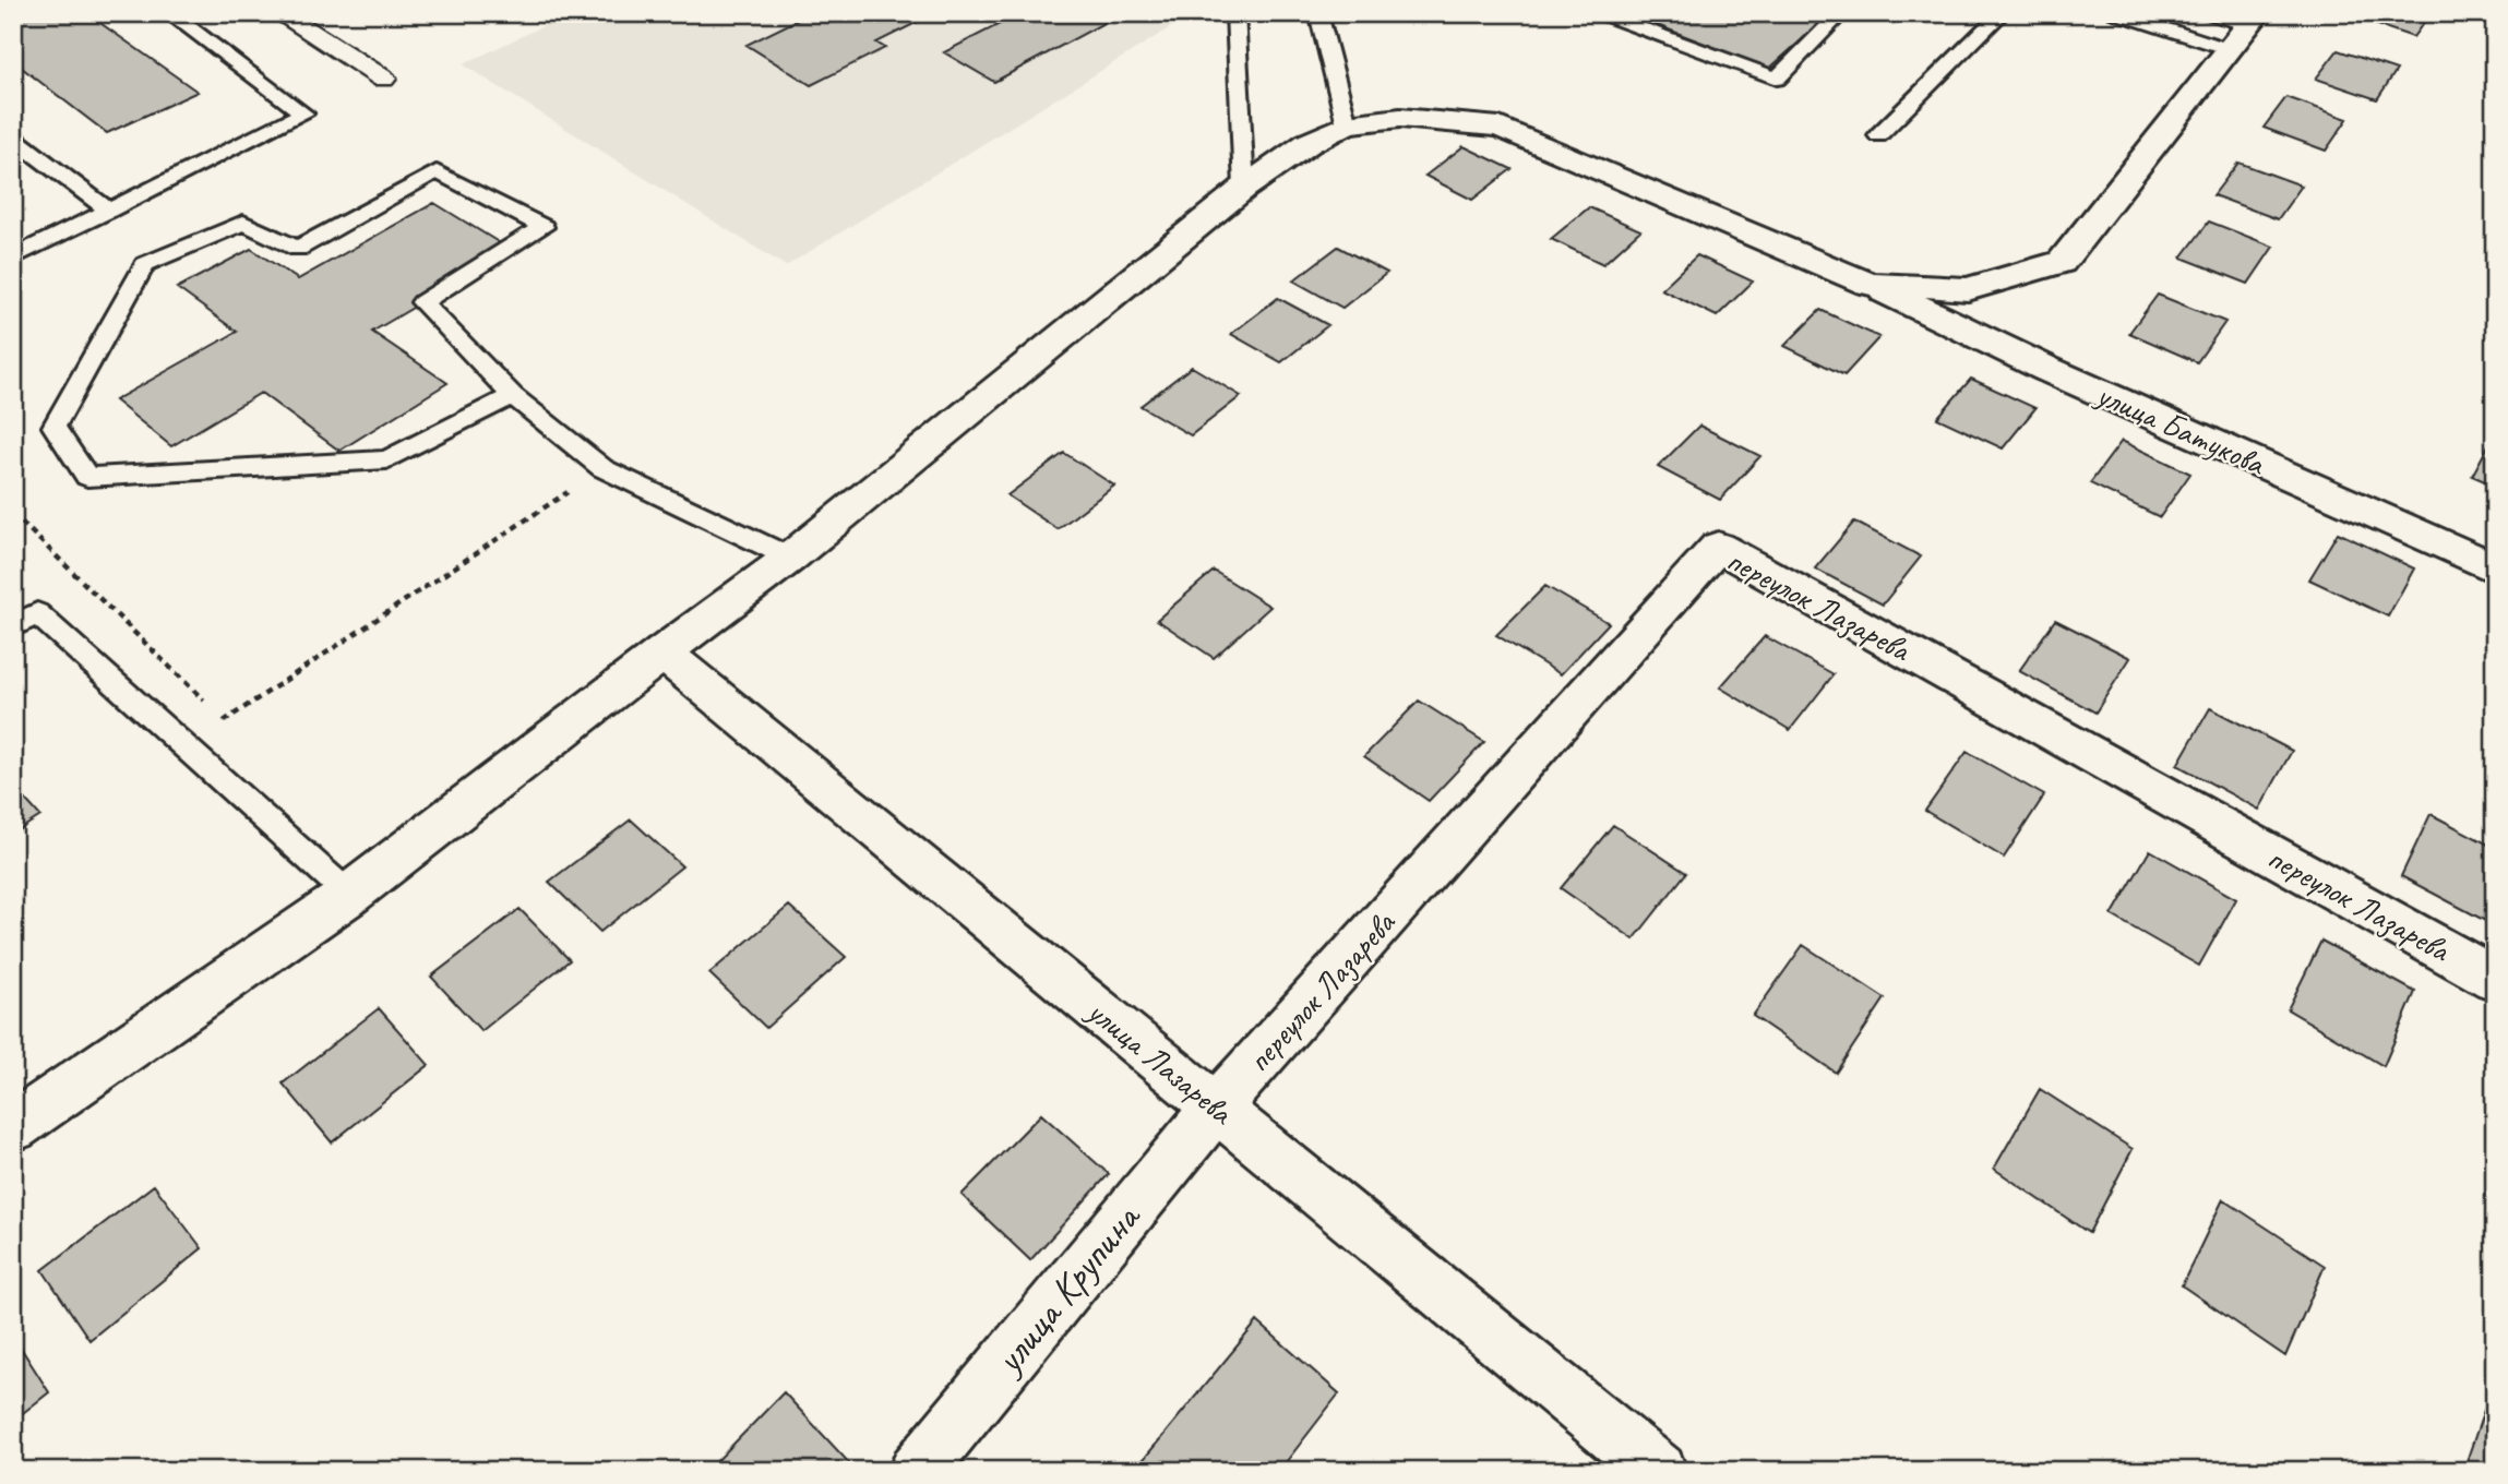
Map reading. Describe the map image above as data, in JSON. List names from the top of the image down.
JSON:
{
  "streets": {
    "street": [
      "улица Батукова",
      "переулок Лазарева",
      "улица Лазарева",
      "улица Крупина"
    ]
  },
  "crossings": [
    ["улица Батукова", "улица Лазарева"],
    ["переулок Лазарева", "улица Лазарева"],
    ["переулок Лазарева", "улица Крупина"],
    ["улица Лазарева", "улица Крупина"]
  ]
}
